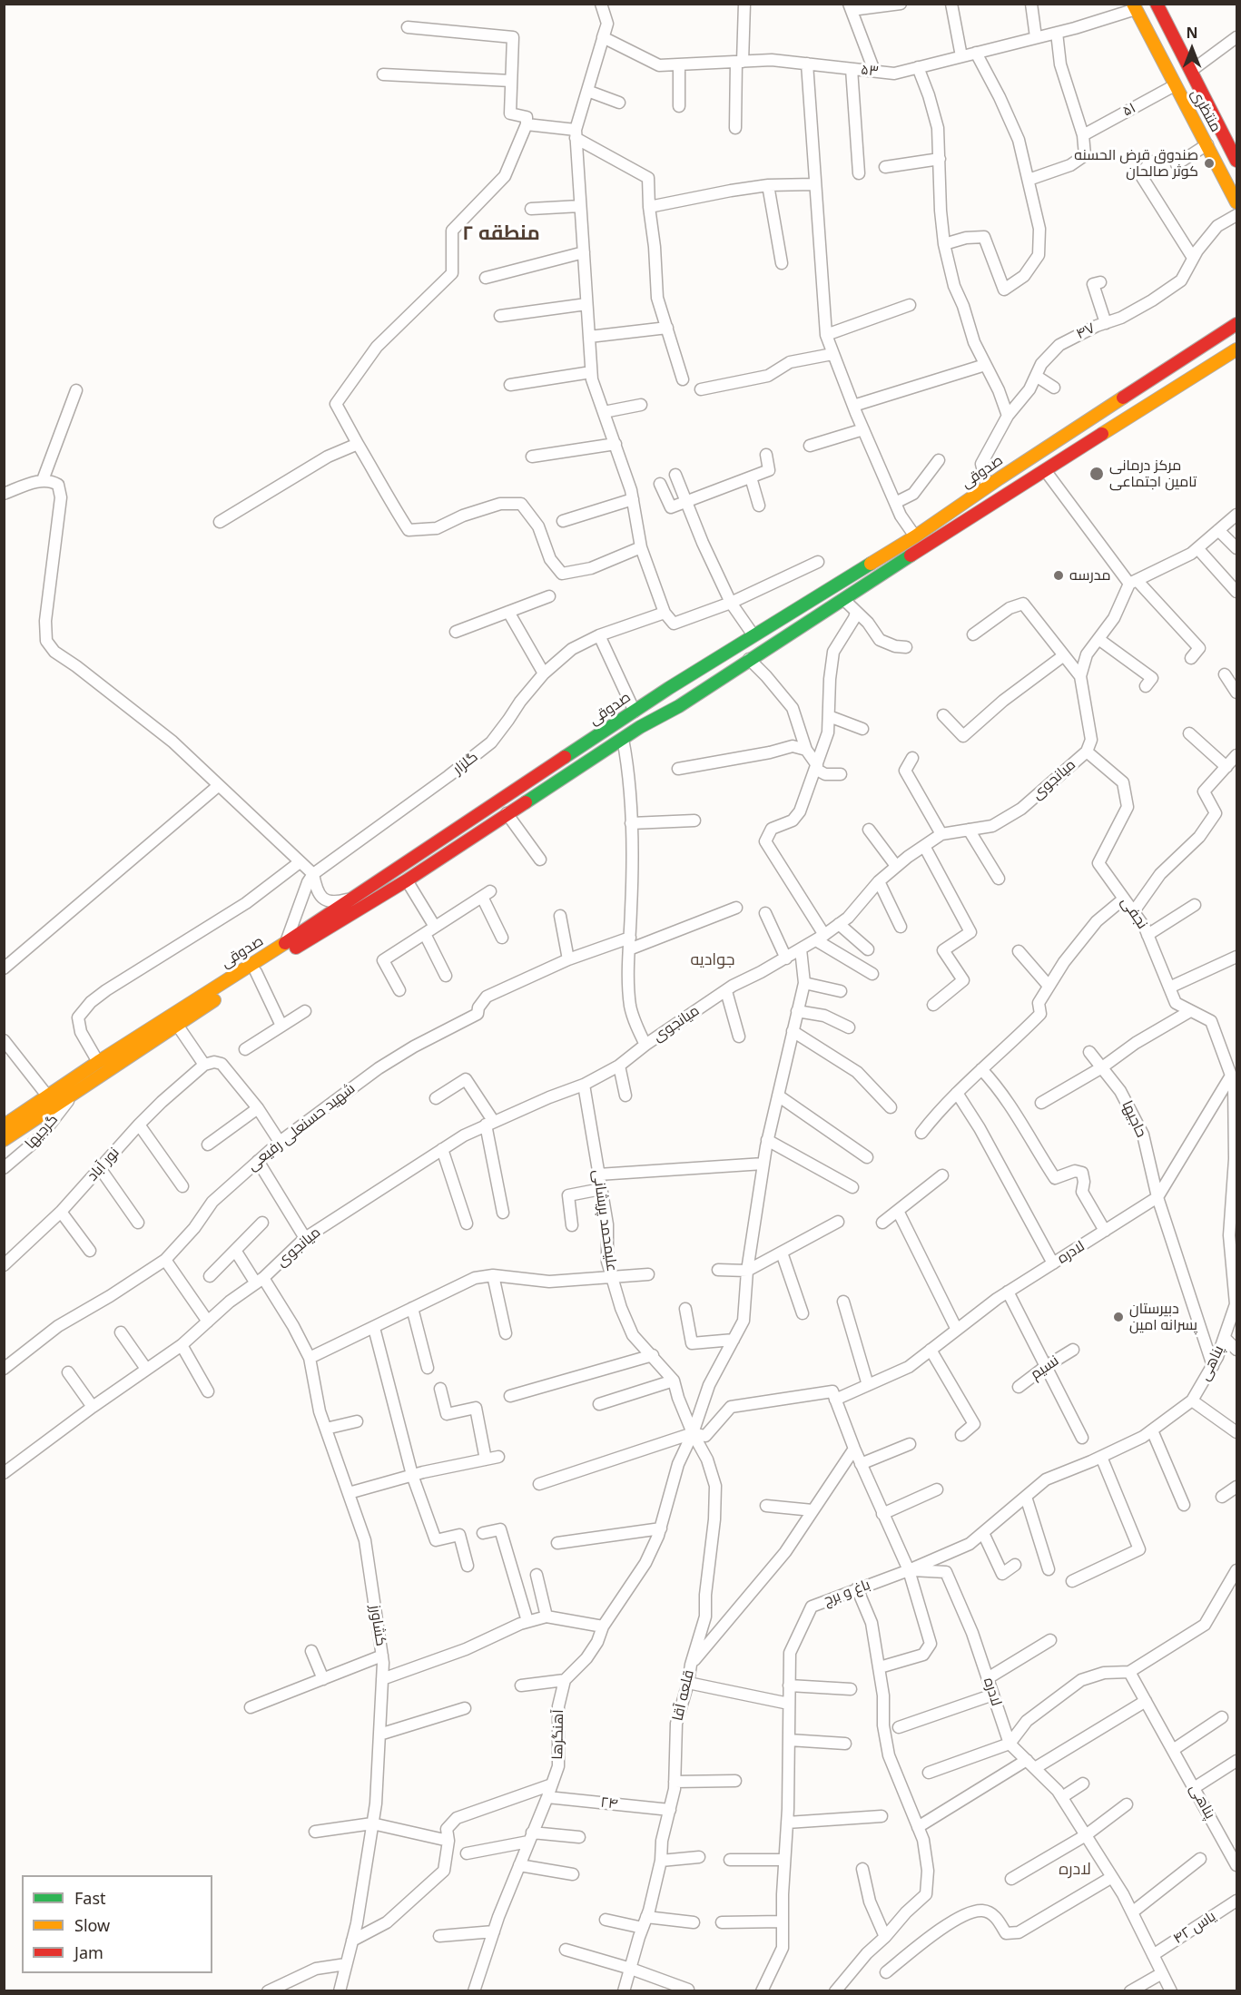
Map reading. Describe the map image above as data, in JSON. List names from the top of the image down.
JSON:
{
  "streets": {
    "main road": ["منتظری", "صدوقی"],
    "street": [
      "۵۳",
      "۵۱",
      "۴۷",
      "گلزار",
      "میانجوی",
      "نجفی",
      "حاجیها",
      "شهید حسنعلی رفیعی",
      "گرجیها",
      "نور آباد",
      "علیمحمد پریشانی",
      "لادره",
      "پناهی",
      "نسیم",
      "باغ و برج",
      "کشاورز",
      "قلعه آقا",
      "آهنگرها",
      "۲۴",
      "یاس ۴۲"
    ]
  },
  "crossings": [
    ["۵۳", "منتظری"],
    ["۵۱", "منتظری"],
    ["۴۷", "صدوقی"],
    ["صدوقی", "گرجیها"],
    ["میانجوی", "نجفی"],
    ["میانجوی", "علیمحمد پریشانی"],
    ["میانجوی", "کشاورز"],
    ["نجفی", "پناهی"],
    ["حاجیها", "لادره"],
    ["علیمحمد پریشانی", "قلعه آقا"],
    ["لادره", "باغ و برج"],
    ["لادره", "یاس ۴۲"],
    ["پناهی", "باغ و برج"],
    ["قلعه آقا", "۲۴"],
    ["آهنگرها", "۲۴"]
  ],
  "districts": ["منطقه ۲", "جوادیه", "لادره"],
  "places": [
    "صندوق قرض الحسنه کوثر صالحان",
    "مرکز درمانی تامین اجتماعی",
    "مدرسه",
    "دبیرستان پسرانه امین"
  ],
  "legend": ["Fast", "Slow", "Jam"],
  "north": "top"
}
